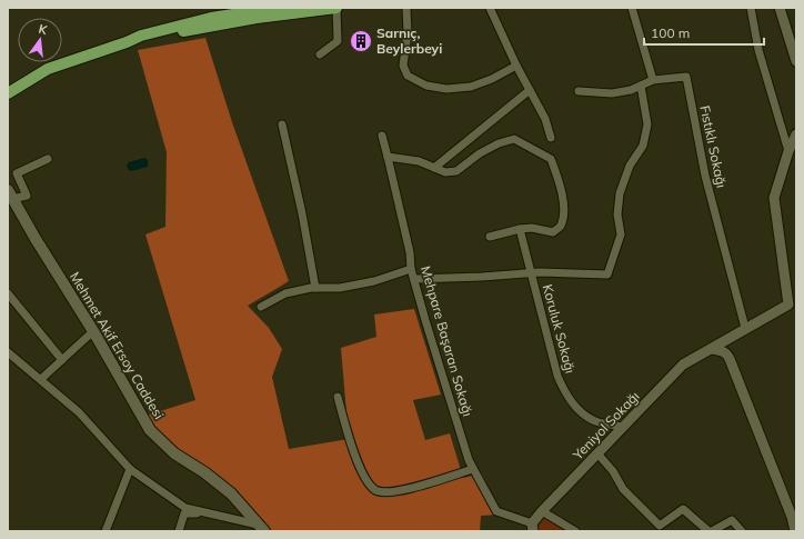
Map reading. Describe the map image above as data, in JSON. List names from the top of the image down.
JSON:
{
  "streets": {
    "main road": ["Mehmet Akif Ersoy Caddesi"],
    "street": [
      "Fıstıklı Sokağı",
      "Koruluk Sokağı",
      "Mehpare Başaran Sokağı",
      "Yeniyol Sokağı"
    ]
  },
  "crossings": [
    ["Fıstıklı Sokağı", "Yeniyol Sokağı"],
    ["Koruluk Sokağı", "Yeniyol Sokağı"],
    ["Mehpare Başaran Sokağı", "Yeniyol Sokağı"]
  ],
  "places": {
    "building": ["Sarnıç, Beylerbeyi"]
  },
  "scale_bar": "100 m",
  "north": "top"
}
